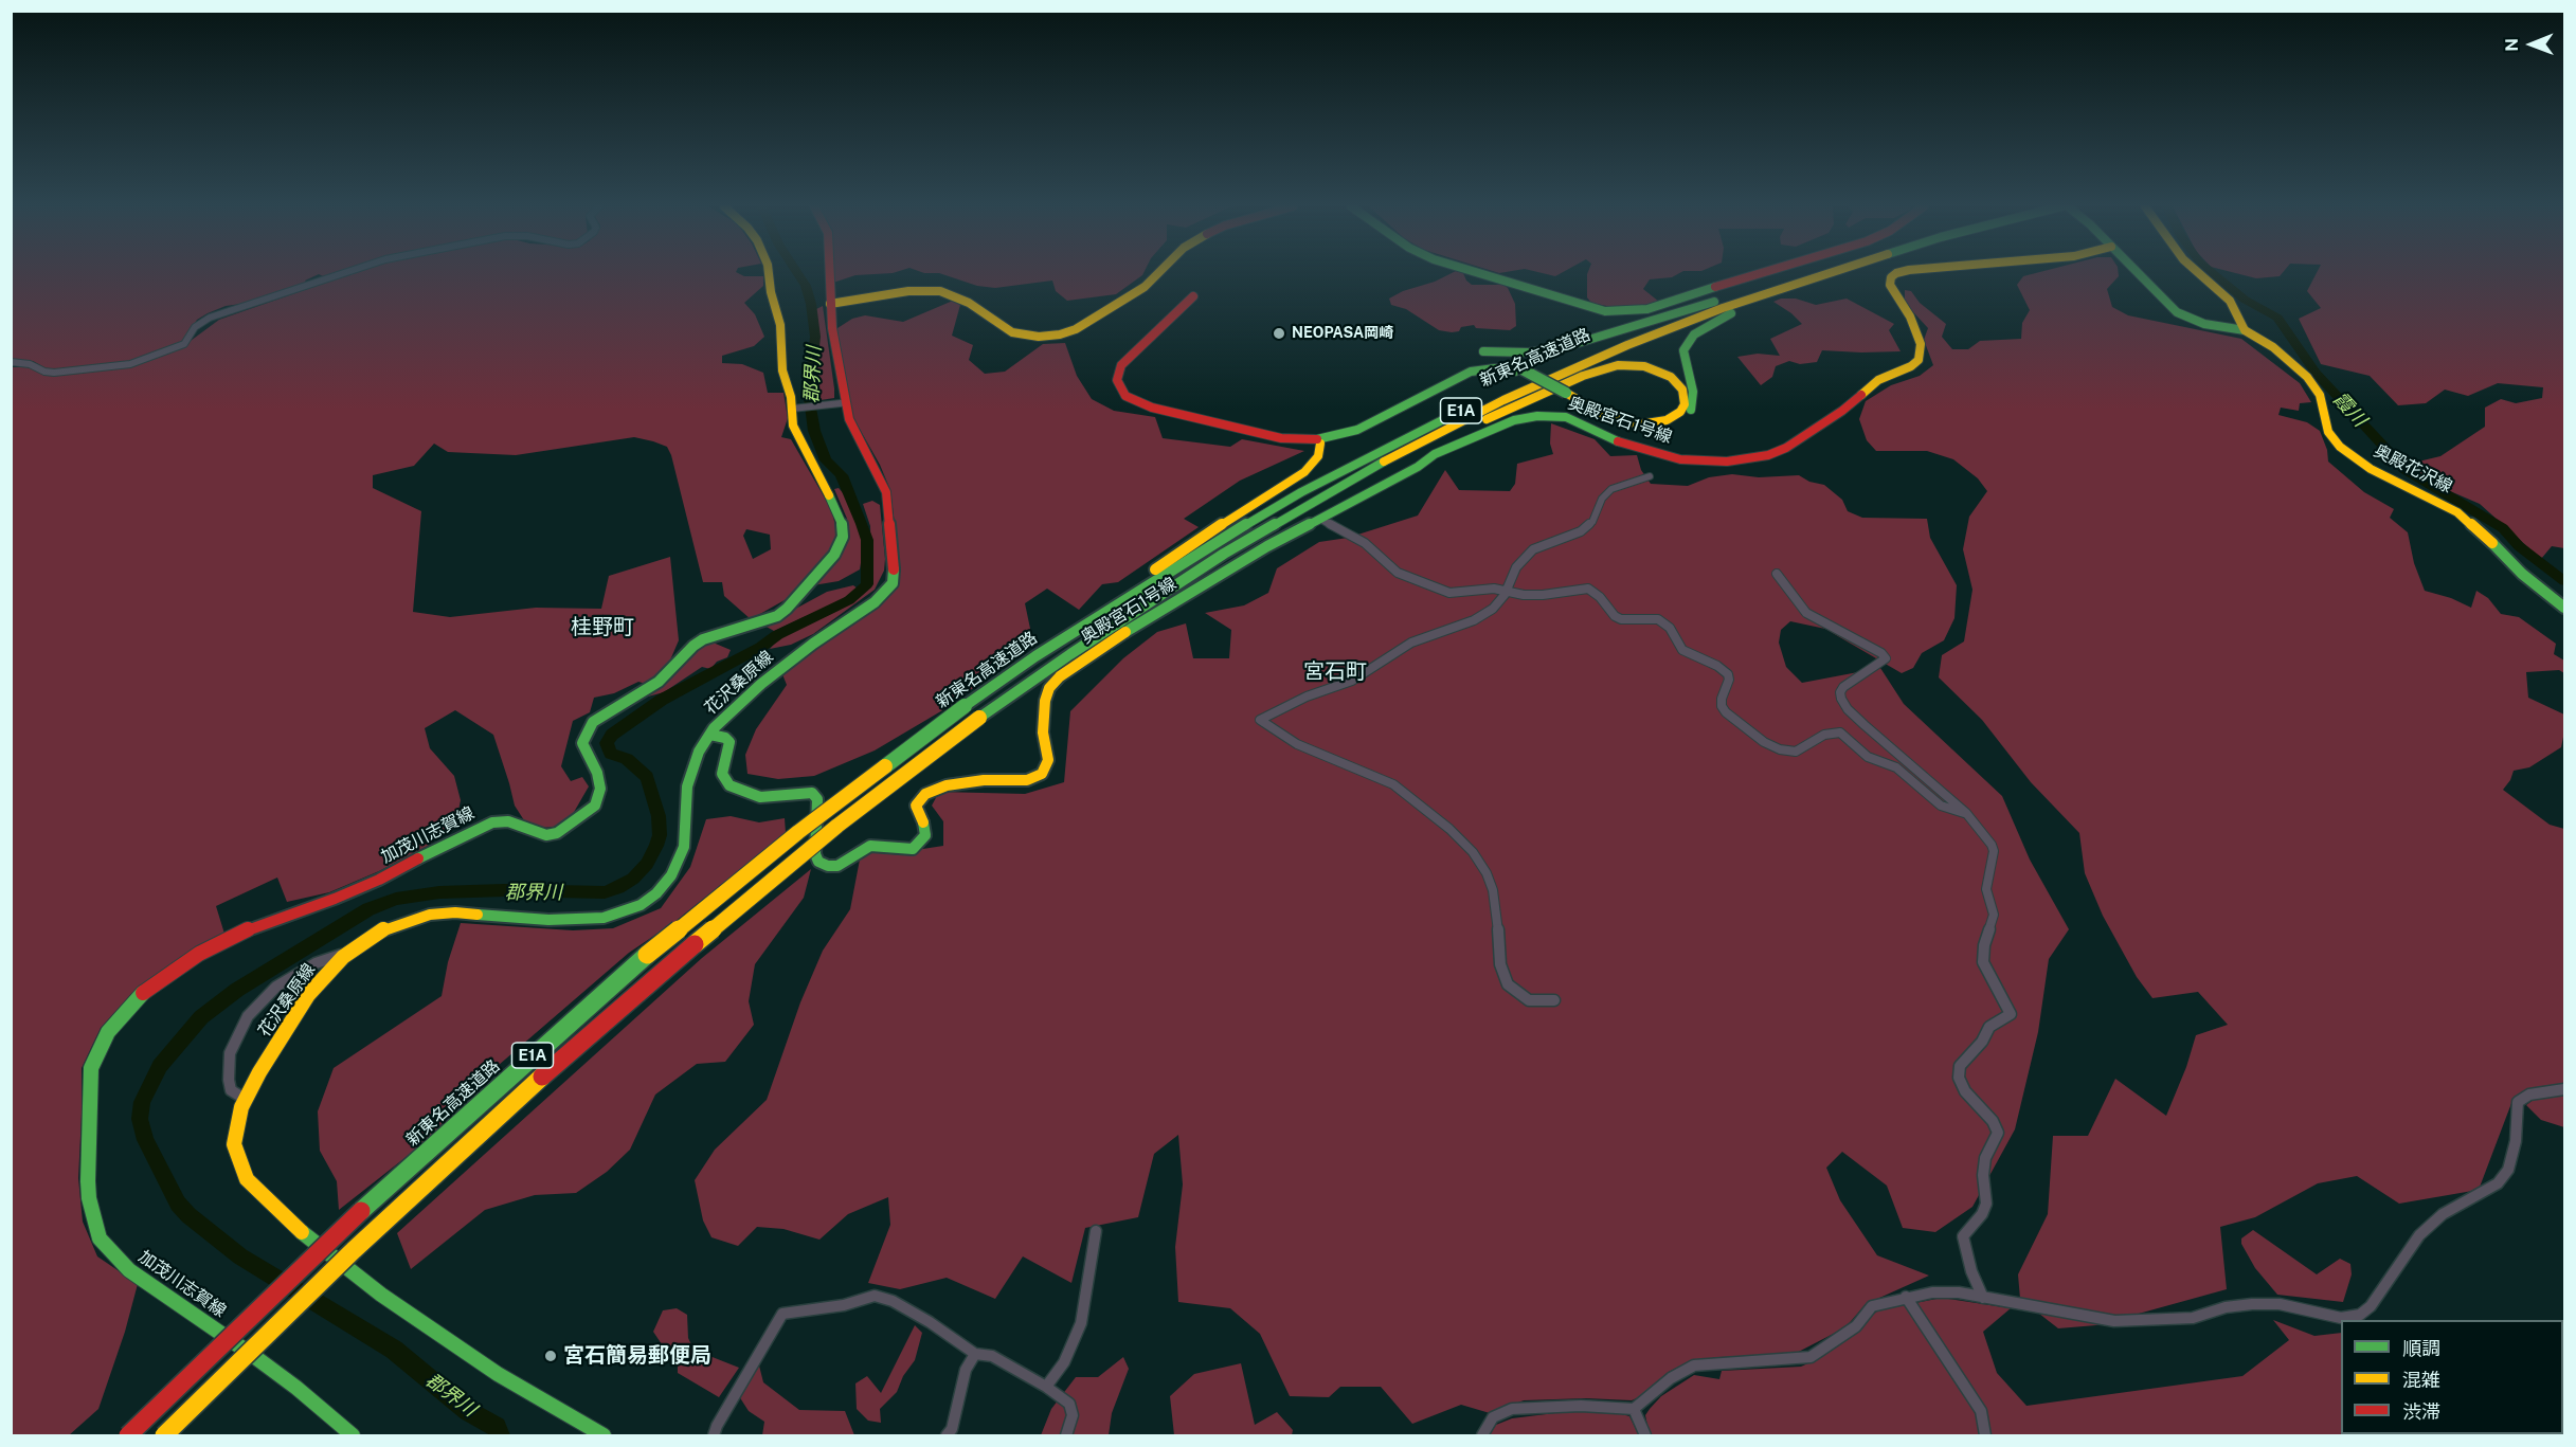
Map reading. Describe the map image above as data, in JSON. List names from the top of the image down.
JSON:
{
  "streets": {
    "main road": [
      "新東名高速道路",
      "E1A",
      "奥殿宮石1号線",
      "奥殿花沢線",
      "花沢桑原線",
      "加茂川志賀線"
    ]
  },
  "crossings": [
    ["奥殿宮石1号線", "花沢桑原線"]
  ],
  "districts": ["桂野町", "宮石町"],
  "water": ["郡界川", "霞川"],
  "places": ["NEOPASA岡崎", "宮石簡易郵便局"],
  "legend": ["順調", "混雑", "渋滞"],
  "north": "left"
}
